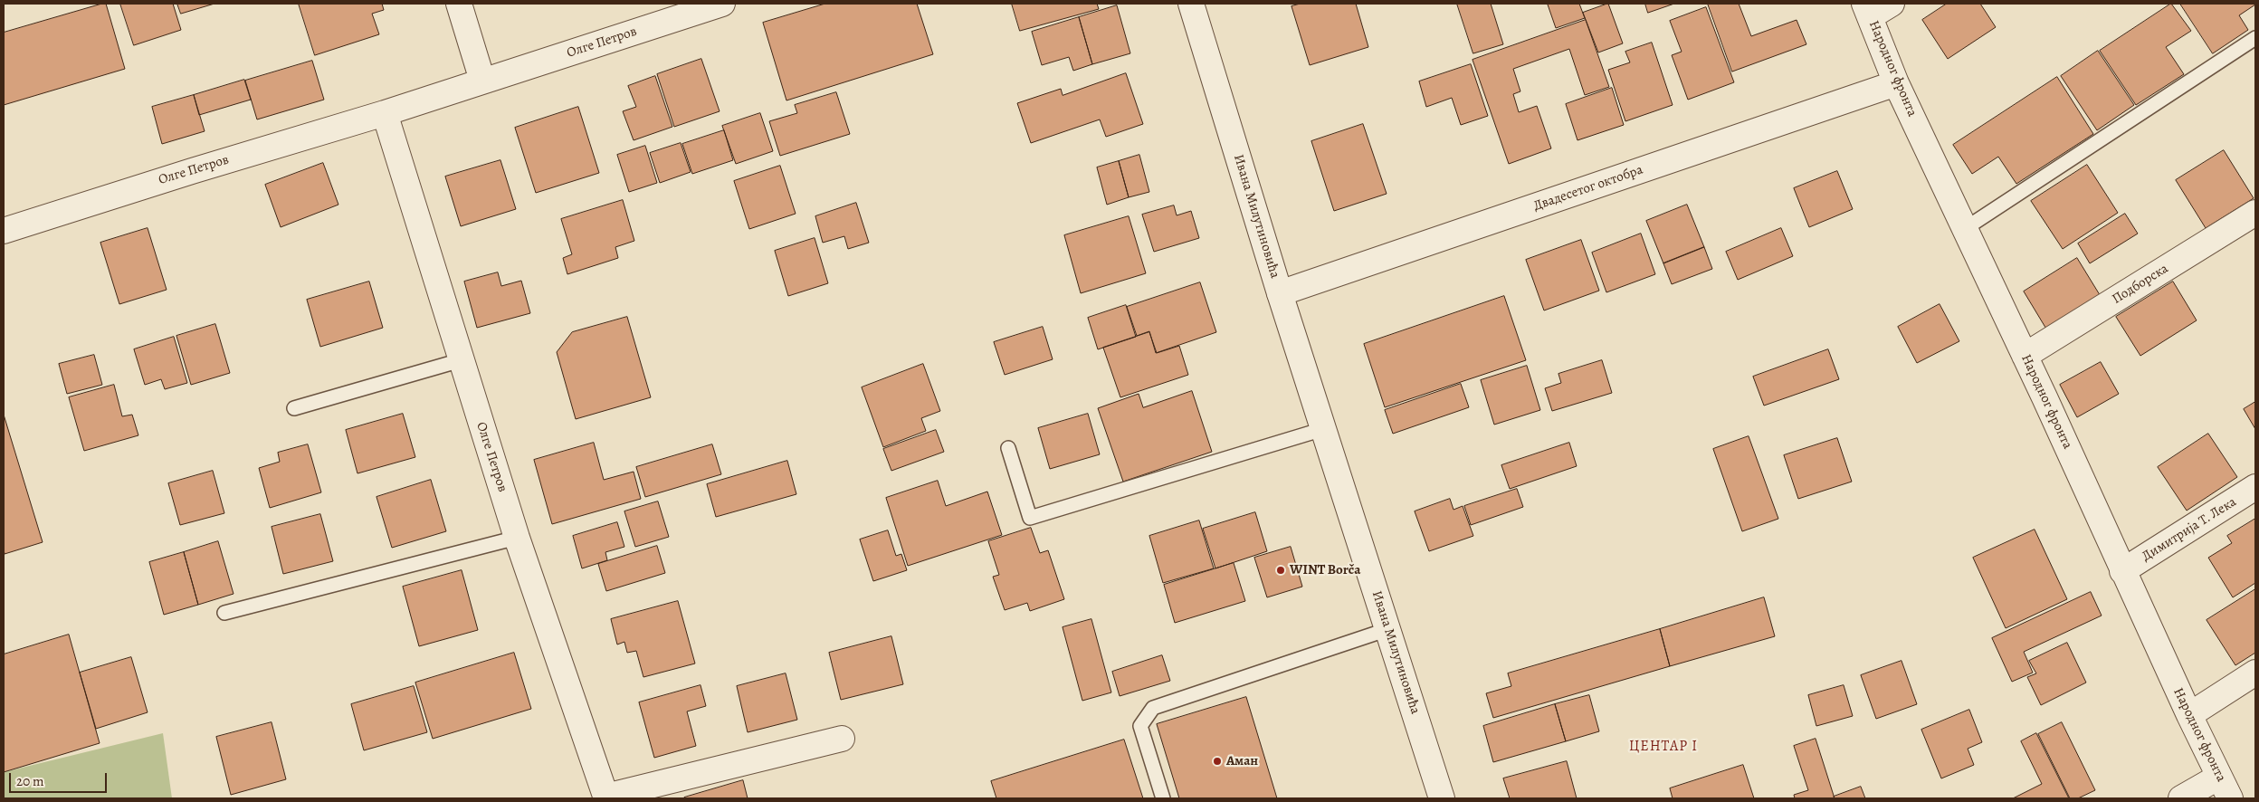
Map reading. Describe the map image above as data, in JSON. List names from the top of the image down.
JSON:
{
  "streets": {
    "street": [
      "Олге Петров",
      "Народног фронта",
      "Двадесетог октобра",
      "Ивана Милутиновића",
      "Подборска",
      "Димитрија Т. Лека"
    ]
  },
  "crossings": [
    ["Народног фронта", "Двадесетог октобра"],
    ["Народног фронта", "Подборска"],
    ["Народног фронта", "Димитрија Т. Лека"],
    ["Двадесетог октобра", "Ивана Милутиновића"]
  ],
  "districts": ["ЦЕНТАР I"],
  "places": ["WINT Borča", "Аман"],
  "scale_bar": "20 m"
}
